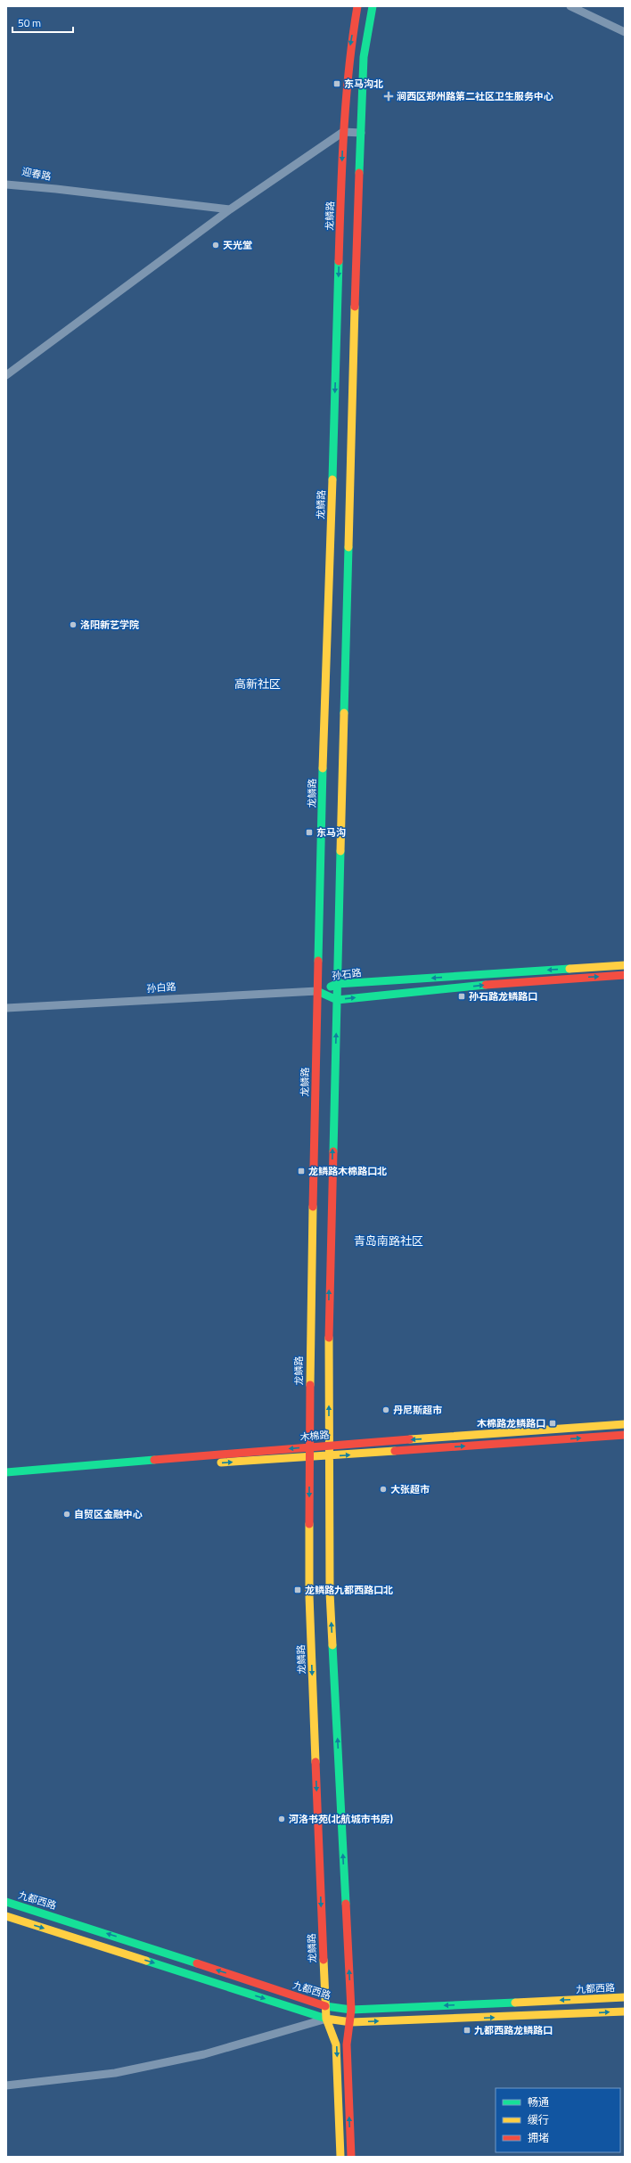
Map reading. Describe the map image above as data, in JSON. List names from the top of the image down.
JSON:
{
  "streets": {
    "main road": [
      "龙鳞路",
      "孙石路",
      "木棉路",
      "九都西路"
    ],
    "street": ["迎春路", "孙白路"]
  },
  "crossings": [
    ["龙鳞路", "孙石路"],
    ["龙鳞路", "孙白路"],
    ["龙鳞路", "木棉路"],
    ["龙鳞路", "九都西路"],
    ["孙石路", "孙白路"]
  ],
  "districts": ["高新社区", "青岛南路社区"],
  "places": {
    "transit": [
      "东马沟北",
      "东马沟",
      "孙石路龙鳞路口",
      "龙鳞路木棉路口北",
      "木棉路龙鳞路口",
      "龙鳞路九都西路口北",
      "九都西路龙鳞路口"
    ],
    "health": ["涧西区郑州路第二社区卫生服务中心"],
    "other": [
      "天光堂",
      "洛阳新艺学院",
      "丹尼斯超市",
      "大张超市",
      "自贸区金融中心",
      "河洛书苑(北航城市书房)"
    ]
  },
  "legend": ["畅通", "缓行", "拥堵"],
  "scale_bar": "50 m"
}
